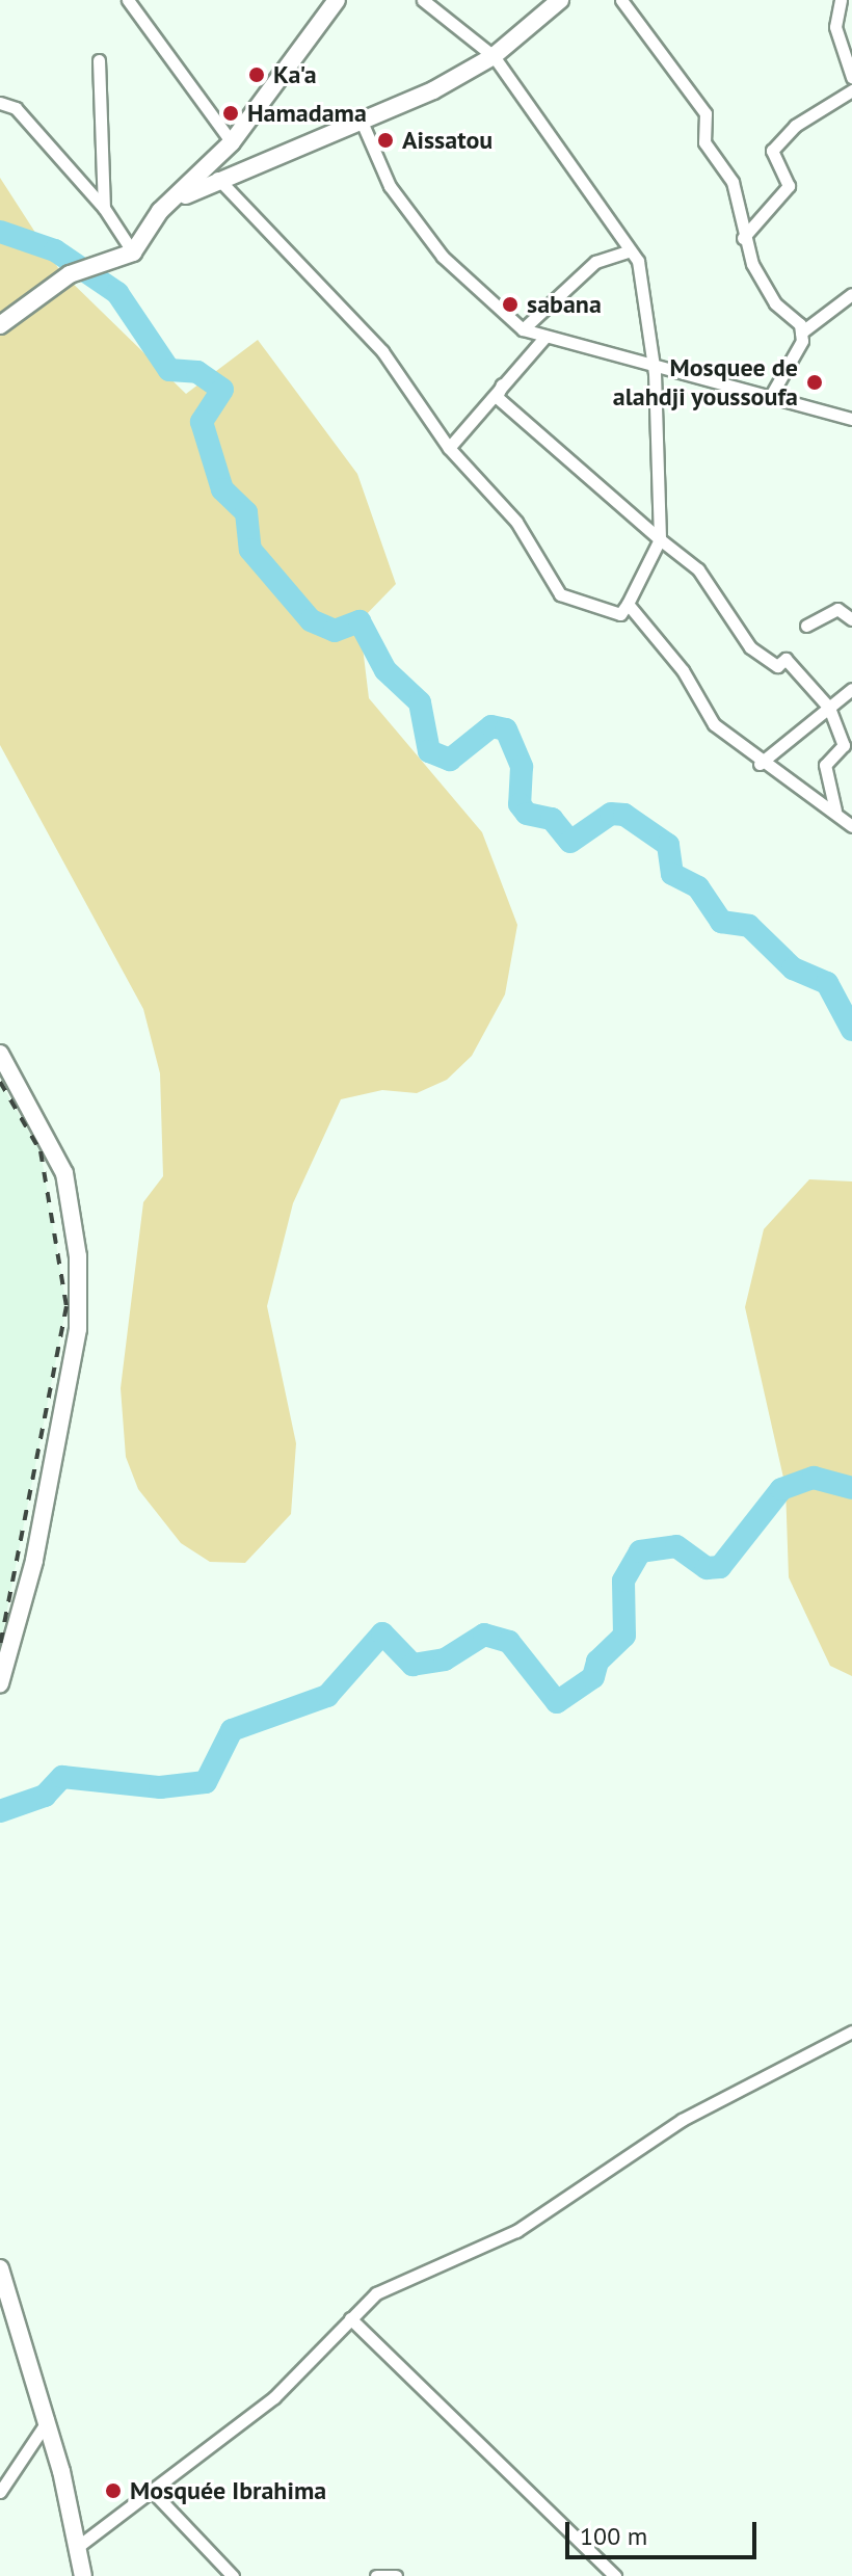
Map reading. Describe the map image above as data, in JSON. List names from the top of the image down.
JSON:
{
  "places": [
    "Ka'a",
    "Hamadama",
    "Aissatou",
    "sabana",
    "Mosquee de alahdji youssoufa",
    "Mosquée Ibrahima"
  ],
  "scale_bar": "100 m"
}
